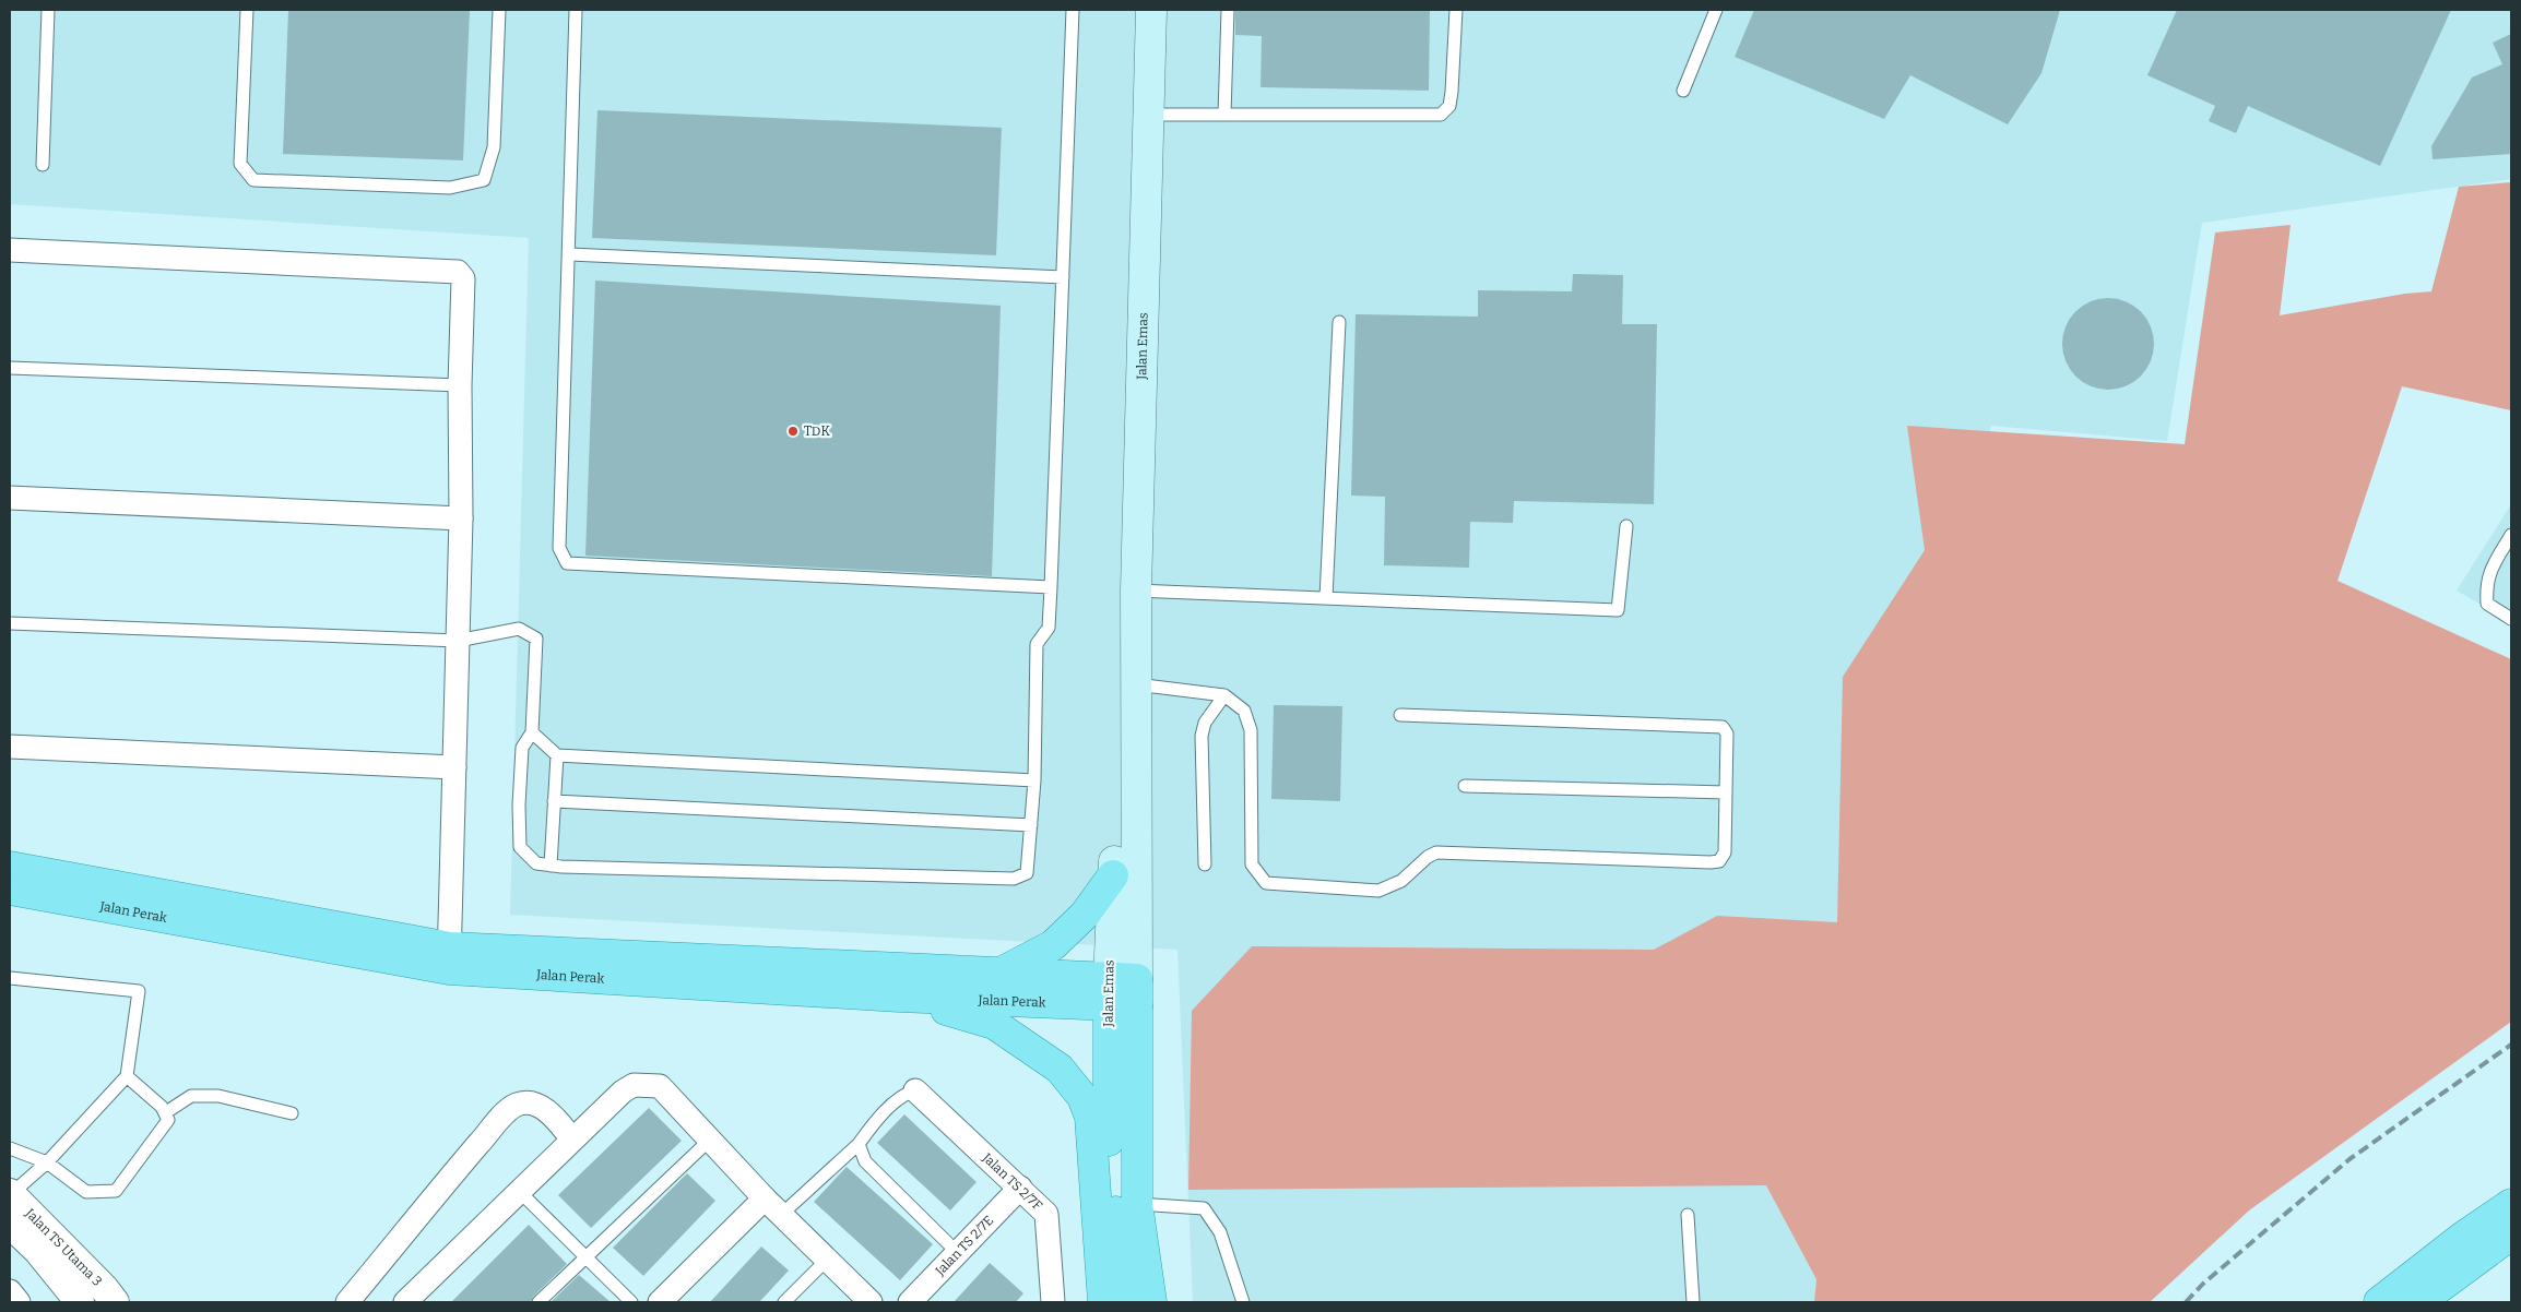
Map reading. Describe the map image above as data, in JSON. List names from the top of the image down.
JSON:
{
  "streets": {
    "main road": ["Jalan Emas", "Jalan Perak"],
    "street": ["Jalan TS 2/7F", "Jalan TS 2/7E", "Jalan TS Utama 3"]
  },
  "crossings": [
    ["Jalan Emas", "Jalan Perak"],
    ["Jalan TS 2/7F", "Jalan TS 2/7E"]
  ],
  "places": ["TDK"]
}
